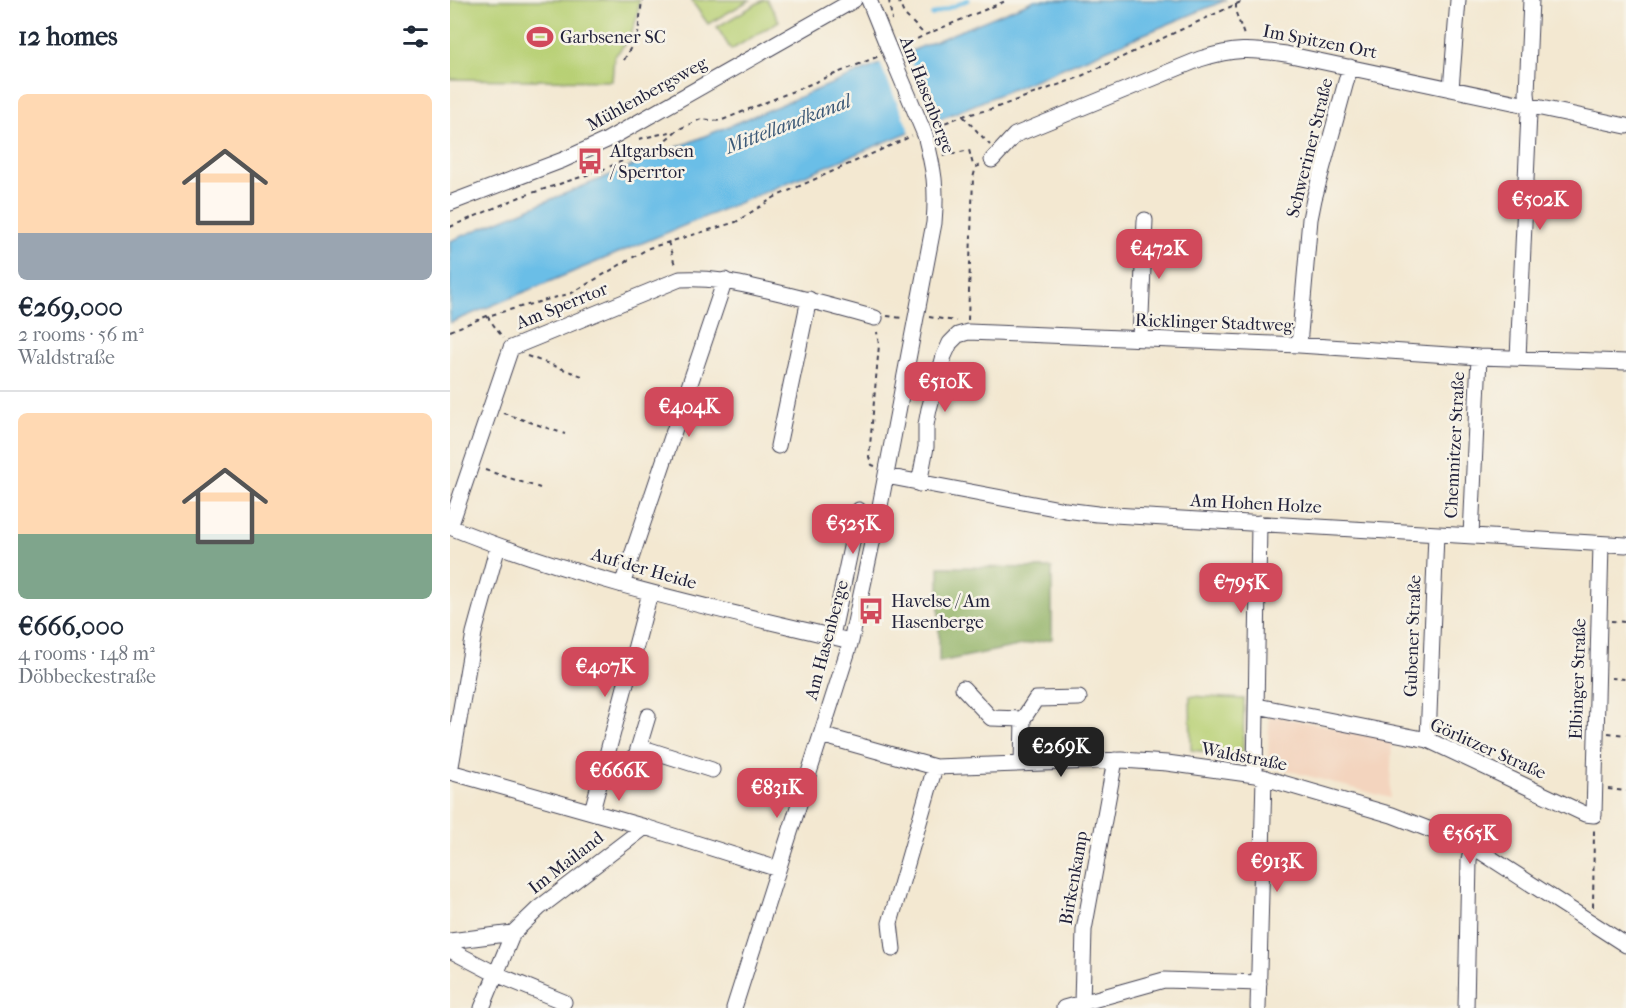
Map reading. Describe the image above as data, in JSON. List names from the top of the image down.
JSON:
{
  "streets": {
    "street": [
      "Im Spitzen Ort",
      "Mühlenbergsweg",
      "Am Hasenberge",
      "Schweriner Straße",
      "Am Sperrtor",
      "Ricklinger Stadtweg",
      "Chemnitzer Straße",
      "Am Hohen Holze",
      "Auf der Heide",
      "Gubener Straße",
      "Elbinger Straße",
      "Görlitzer Straße",
      "Waldstraße",
      "Im Mailand",
      "Birkenkamp"
    ]
  },
  "crossings": [
    ["Im Spitzen Ort", "Schweriner Straße"],
    ["Am Hasenberge", "Am Hohen Holze"],
    ["Am Hasenberge", "Auf der Heide"],
    ["Am Hasenberge", "Waldstraße"],
    ["Schweriner Straße", "Ricklinger Stadtweg"],
    ["Am Sperrtor", "Auf der Heide"],
    ["Ricklinger Stadtweg", "Chemnitzer Straße"],
    ["Chemnitzer Straße", "Am Hohen Holze"],
    ["Am Hohen Holze", "Gubener Straße"],
    ["Am Hohen Holze", "Elbinger Straße"],
    ["Gubener Straße", "Görlitzer Straße"],
    ["Elbinger Straße", "Görlitzer Straße"],
    ["Waldstraße", "Birkenkamp"]
  ],
  "water": ["Mittellandkanal"],
  "places": {
    "sports": ["Garbsener SC"],
    "bus stop": ["Altgarbsen / Sperrtor", "Havelse / Am Hasenberge"]
  },
  "page": {
    "heading": "12 homes",
    "list": [
      {
        "name": "€269,000",
        "note": "2 rooms · 56 m² · Waldstraße"
      },
      {
        "name": "€666,000",
        "note": "4 rooms · 148 m² · Döbbeckestraße"
      }
    ],
    "price": [
      "€502K",
      "€472K",
      "€510K",
      "€404K",
      "€525K",
      "€795K",
      "€407K",
      "€269K",
      "€666K",
      "€831K",
      "€565K",
      "€913K"
    ]
  }
}
